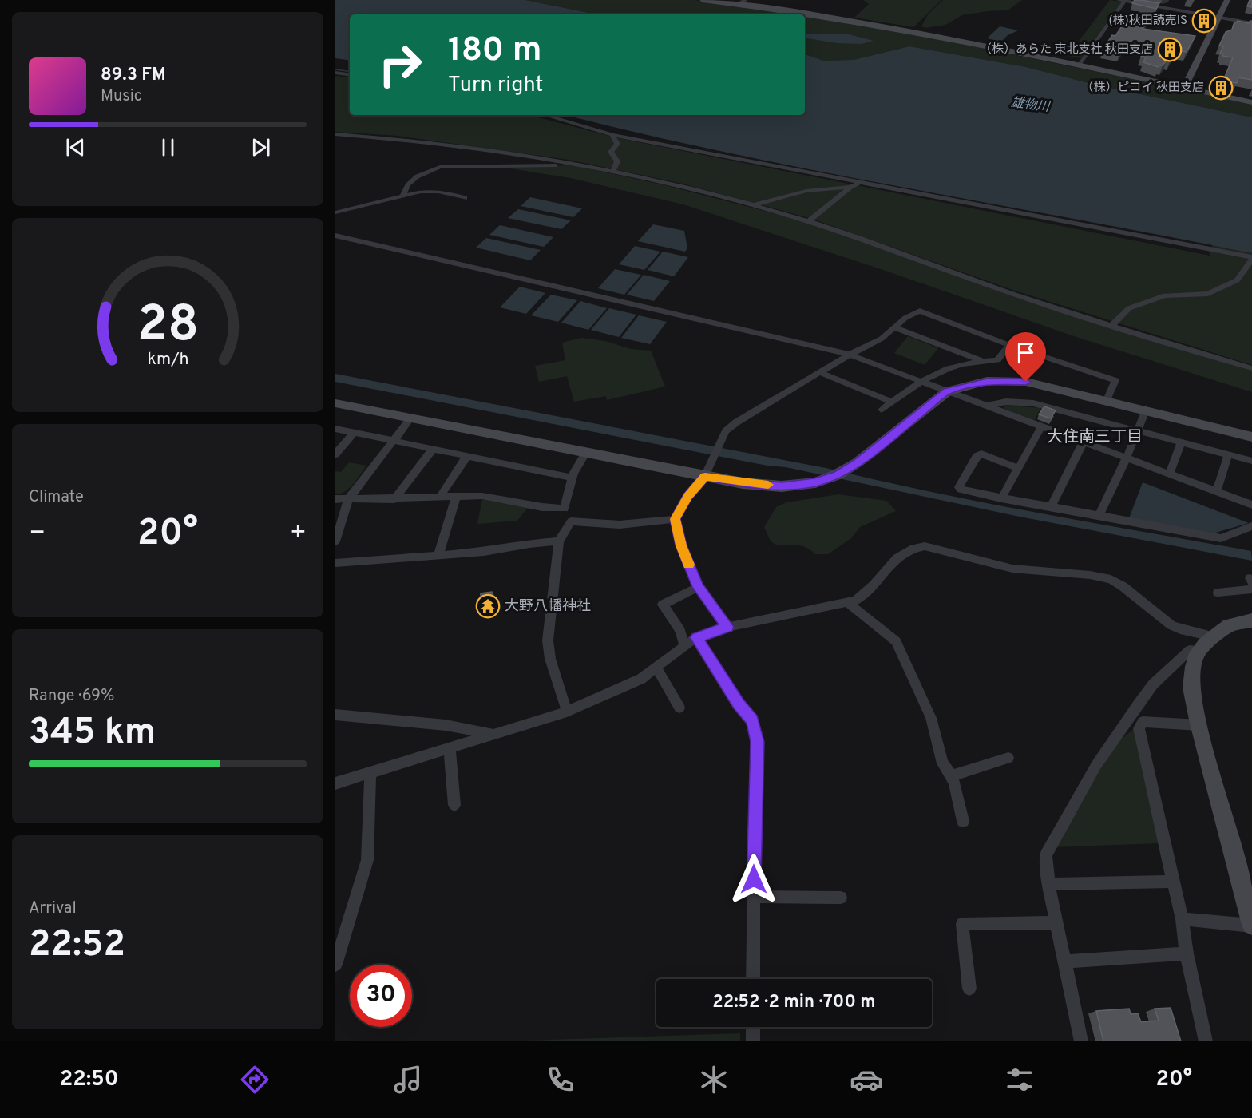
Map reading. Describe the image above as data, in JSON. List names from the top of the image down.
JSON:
{
  "districts": ["大住南三丁目"],
  "water": ["雄物川"],
  "places": {
    "building": ["(株)秋田読売IS", "（株）あらた 東北支社 秋田支店", "（株）ピコイ 秋田支店"],
    "temple": ["大野八幡神社"]
  },
  "page": {
    "turn": ["180 m", "Turn right"],
    "song": ["89.3 FM", "Music"],
    "tile": [
      "Climate",
      ["Range · 69%", "345 km"],
      ["Arrival", "22:52"]
    ],
    "heat": ["−", "20°", "+"],
    "limit": "30",
    "trip": "22:52 · 2 min · 700 m",
    "tabs": ["22:50", "20°"],
    "gauge": ["28", "km/h"]
  }
}
